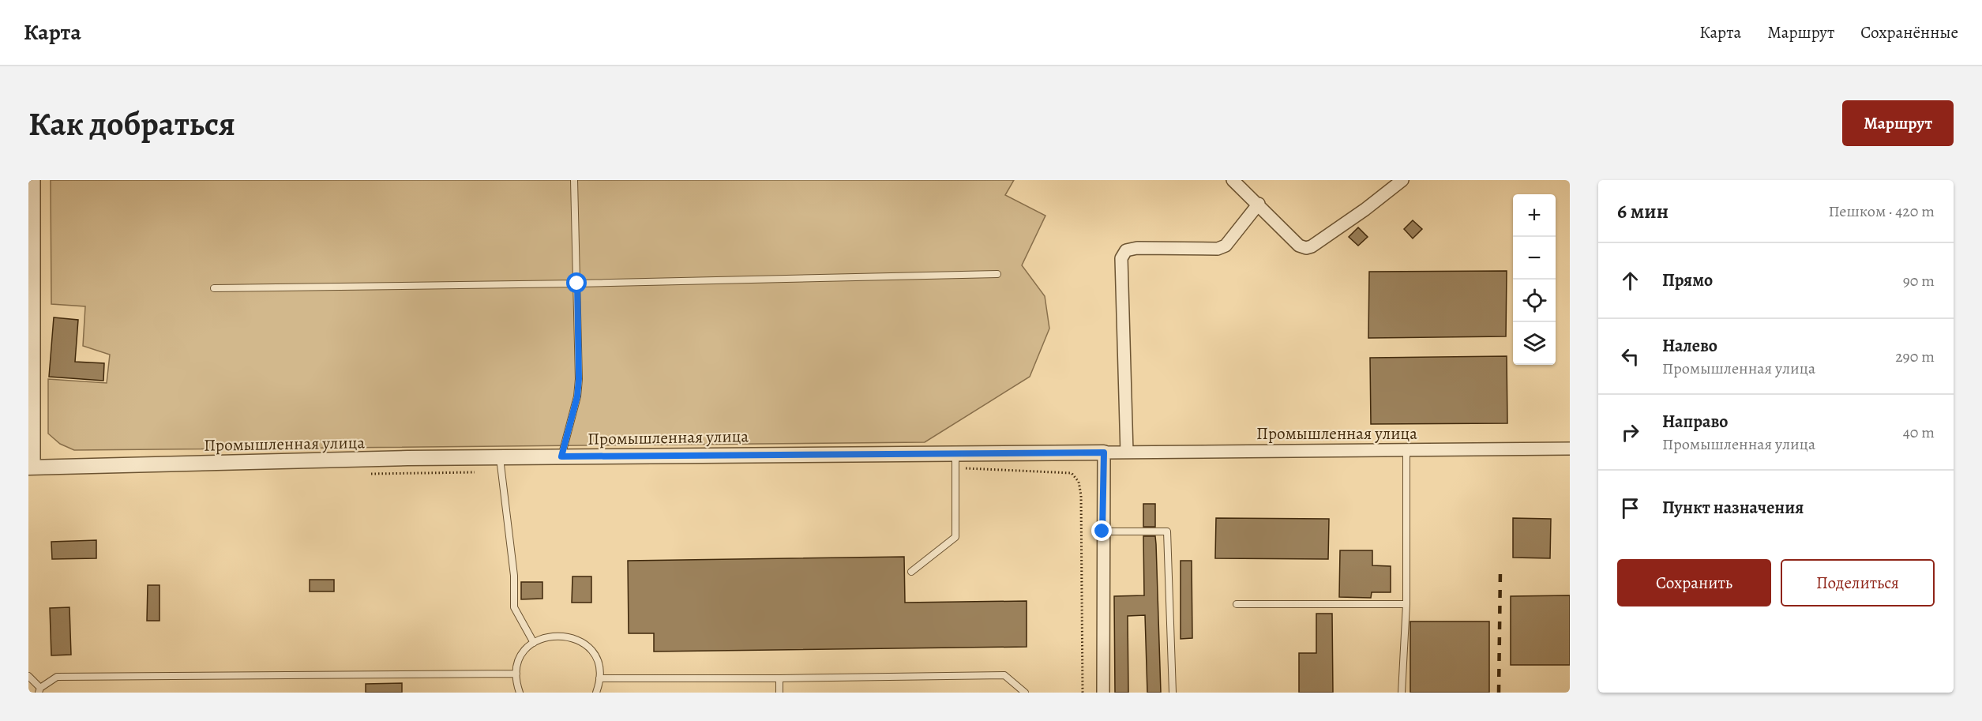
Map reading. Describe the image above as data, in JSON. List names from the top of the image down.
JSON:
{
  "streets": {
    "street": ["Промышленная улица"]
  },
  "page": {
    "header": "Карта",
    "nav": ["Карта", "Маршрут", "Сохранённые"],
    "buttons": [
      "Маршрут",
      ["Сохранить", "Поделиться"]
    ],
    "title": "Как добраться",
    "heading": ["6 мин", "Пешком · 420 m"],
    "map_buttons": ["+", "−"],
    "list": [
      ["Прямо", "90 m"],
      ["Налево", "Промышленная улица", "290 m"],
      ["Направо", "Промышленная улица", "40 m"],
      "Пункт назначения"
    ]
  }
}
